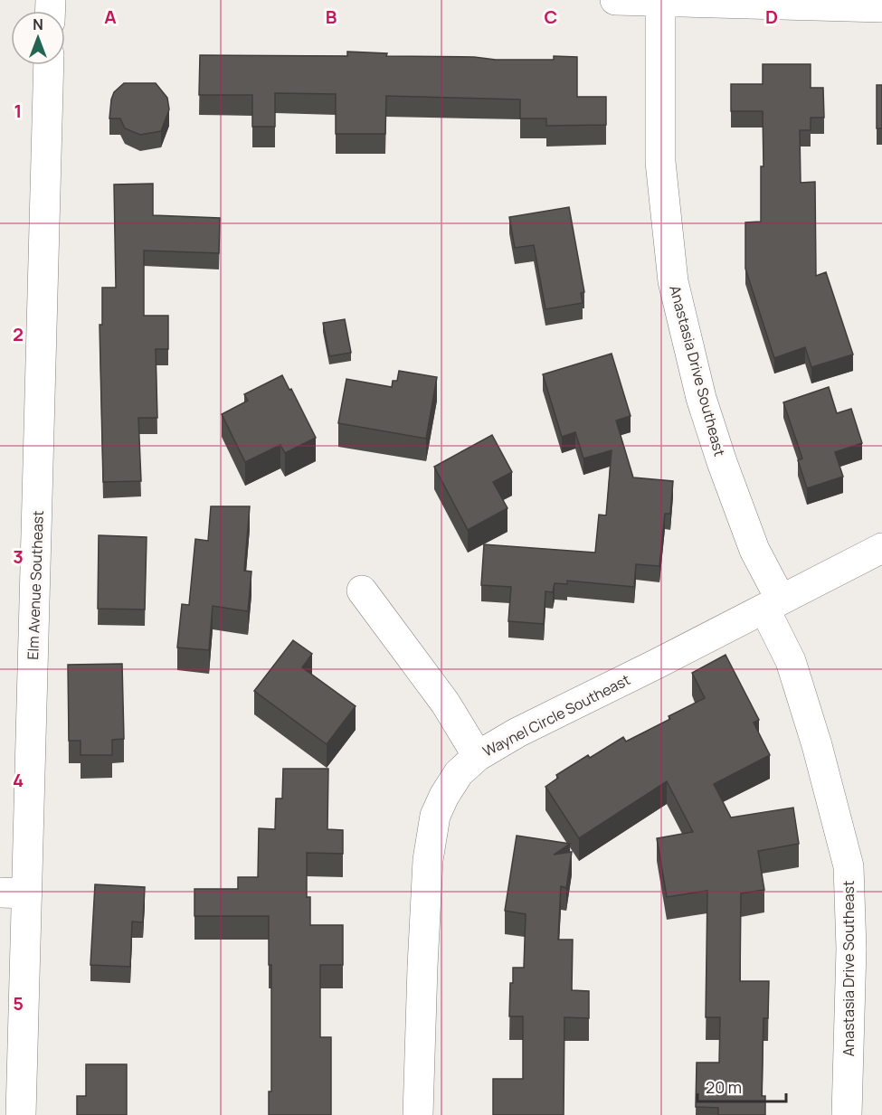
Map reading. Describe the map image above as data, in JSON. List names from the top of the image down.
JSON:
{
  "streets": {
    "street": ["Anastasia Drive Southeast", "Elm Avenue Southeast", "Waynel Circle Southeast"]
  },
  "crossings": [
    ["Anastasia Drive Southeast", "Waynel Circle Southeast"]
  ],
  "scale_bar": "20 m",
  "north": "top",
  "grid": {
    "columns": [
      "A",
      "B",
      "C",
      "D"
    ],
    "rows": [
      "1",
      "2",
      "3",
      "4",
      "5"
    ]
  }
}
